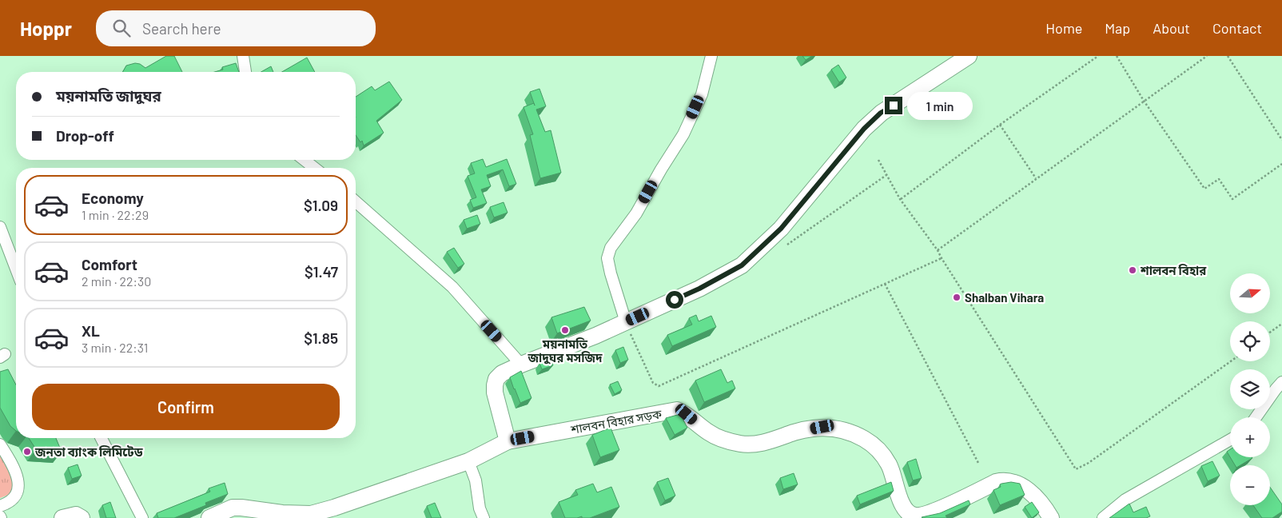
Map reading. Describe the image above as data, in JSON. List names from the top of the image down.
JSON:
{
  "streets": {
    "main road": ["শালবন বিহার সড়ক"]
  },
  "places": [
    "শালবন বিহার",
    "Shalban Vihara",
    "ময়নামতি জাদুঘর মসজিদ",
    "জনতা ব্যাংক লিমিটেড"
  ],
  "north": "right",
  "page": {
    "header": "Hoppr",
    "search": "Search here",
    "nav": [
      "Home",
      "Map",
      "About",
      "Contact"
    ],
    "banner": ["ময়নামতি জাদুঘর", "Drop-off"],
    "bubble": "1 min",
    "list": [
      {
        "name": "Economy",
        "note": "1 min · 22:29",
        "value": "$1.09"
      },
      {
        "name": "Comfort",
        "note": "2 min · 22:30",
        "value": "$1.47"
      },
      {
        "name": "XL",
        "note": "3 min · 22:31",
        "value": "$1.85"
      }
    ],
    "map_buttons": ["+", "−"],
    "buttons": "Confirm"
  }
}
